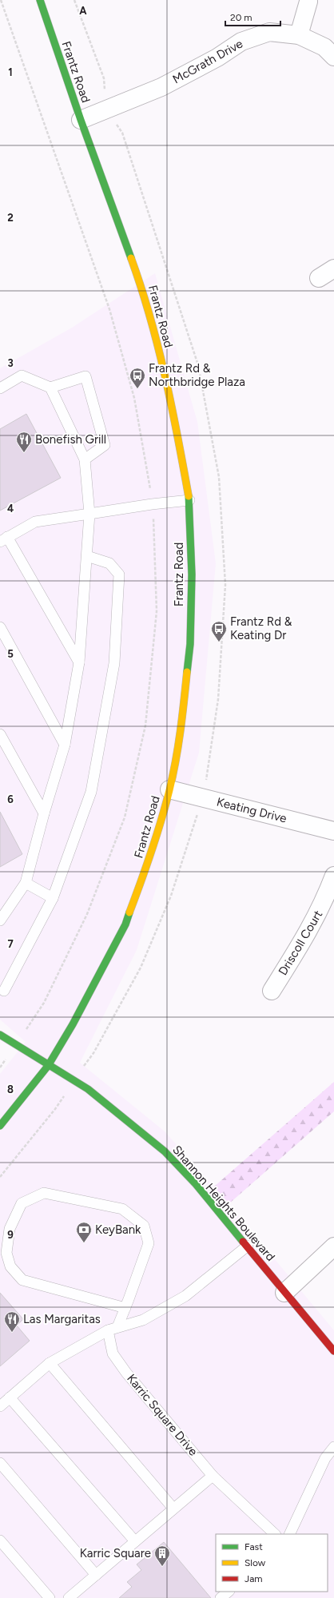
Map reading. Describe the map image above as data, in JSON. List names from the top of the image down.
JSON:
{
  "streets": {
    "main road": ["Frantz Road", "Shannon Heights Boulevard"],
    "street": ["McGrath Drive", "Keating Drive", "Driscoll Court"],
    "lane": ["Karric Square Drive"]
  },
  "crossings": [
    ["McGrath Drive", "Frantz Road"],
    ["Frantz Road", "Keating Drive"],
    ["Frantz Road", "Shannon Heights Boulevard"]
  ],
  "places": {
    "bus stop": ["Frantz Rd & Northbridge Plaza", "Frantz Rd & Keating Dr"],
    "restaurant": ["Bonefish Grill", "Las Margaritas"],
    "bank": ["KeyBank"],
    "building": ["Karric Square"]
  },
  "legend": ["Fast", "Slow", "Jam"],
  "scale_bar": "20 m",
  "grid": {
    "columns": ["A"],
    "rows": [
      "1",
      "2",
      "3",
      "4",
      "5",
      "6",
      "7",
      "8",
      "9"
    ]
  }
}
